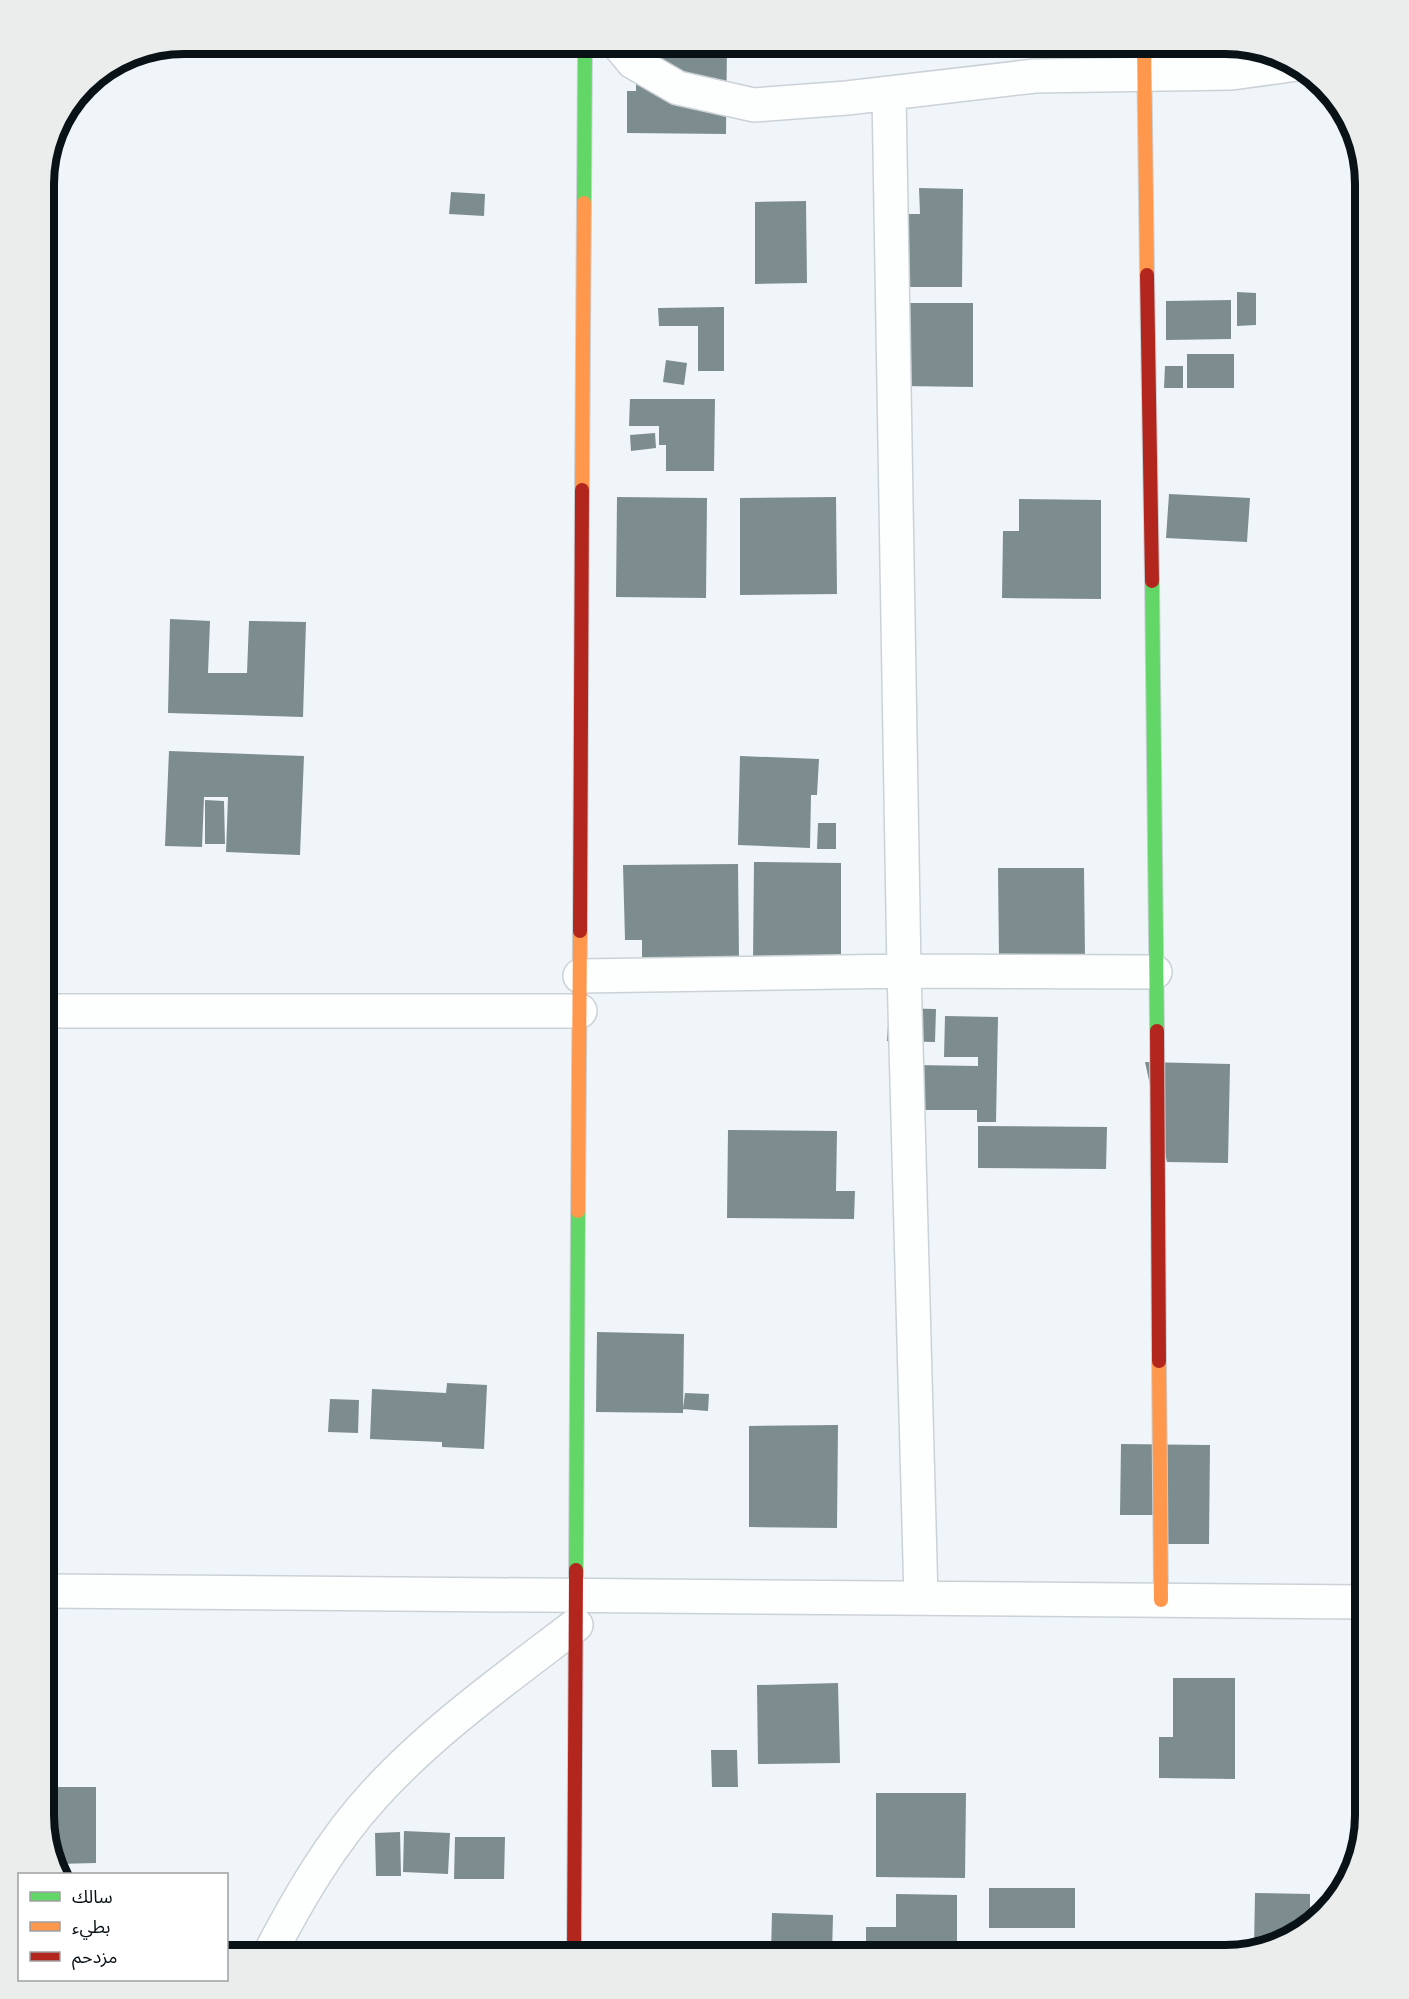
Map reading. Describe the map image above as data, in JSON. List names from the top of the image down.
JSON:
{
  "legend": ["سالك", "بطيء", "مزدحم"]
}
